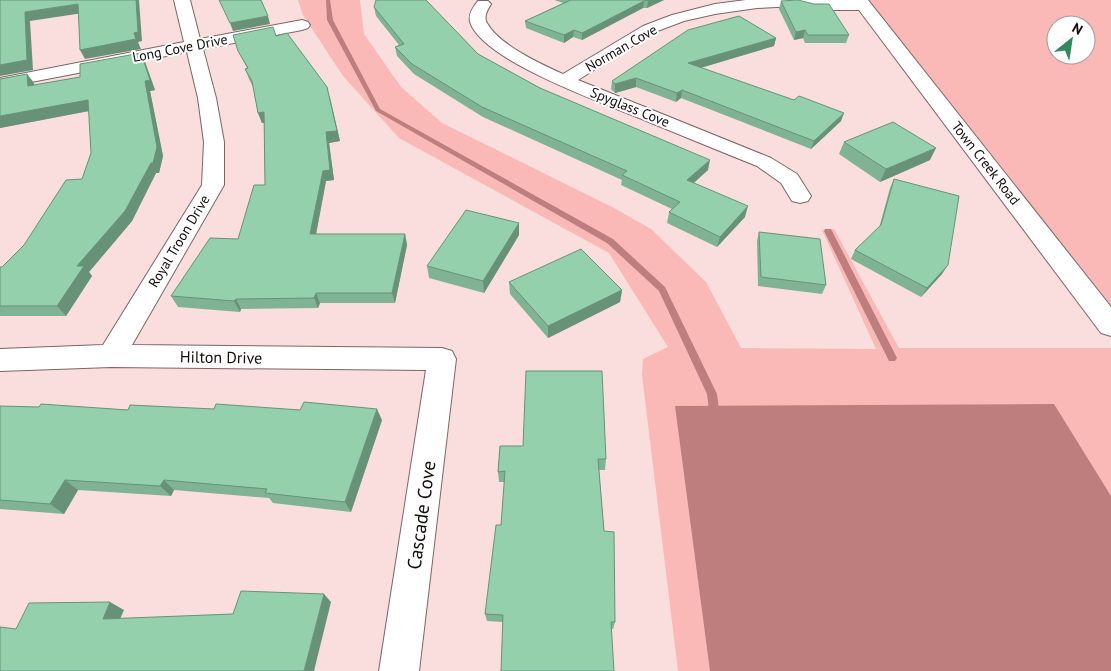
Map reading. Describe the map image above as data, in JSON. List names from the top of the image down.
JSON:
{
  "streets": {
    "street": [
      "Long Cove Drive",
      "Norman Cove",
      "Spyglass Cove",
      "Town Creek Road",
      "Royal Troon Drive",
      "Hilton Drive",
      "Cascade Cove"
    ]
  },
  "crossings": [
    ["Long Cove Drive", "Royal Troon Drive"],
    ["Norman Cove", "Spyglass Cove"],
    ["Norman Cove", "Town Creek Road"],
    ["Royal Troon Drive", "Hilton Drive"],
    ["Hilton Drive", "Cascade Cove"]
  ],
  "north": "top right"
}
